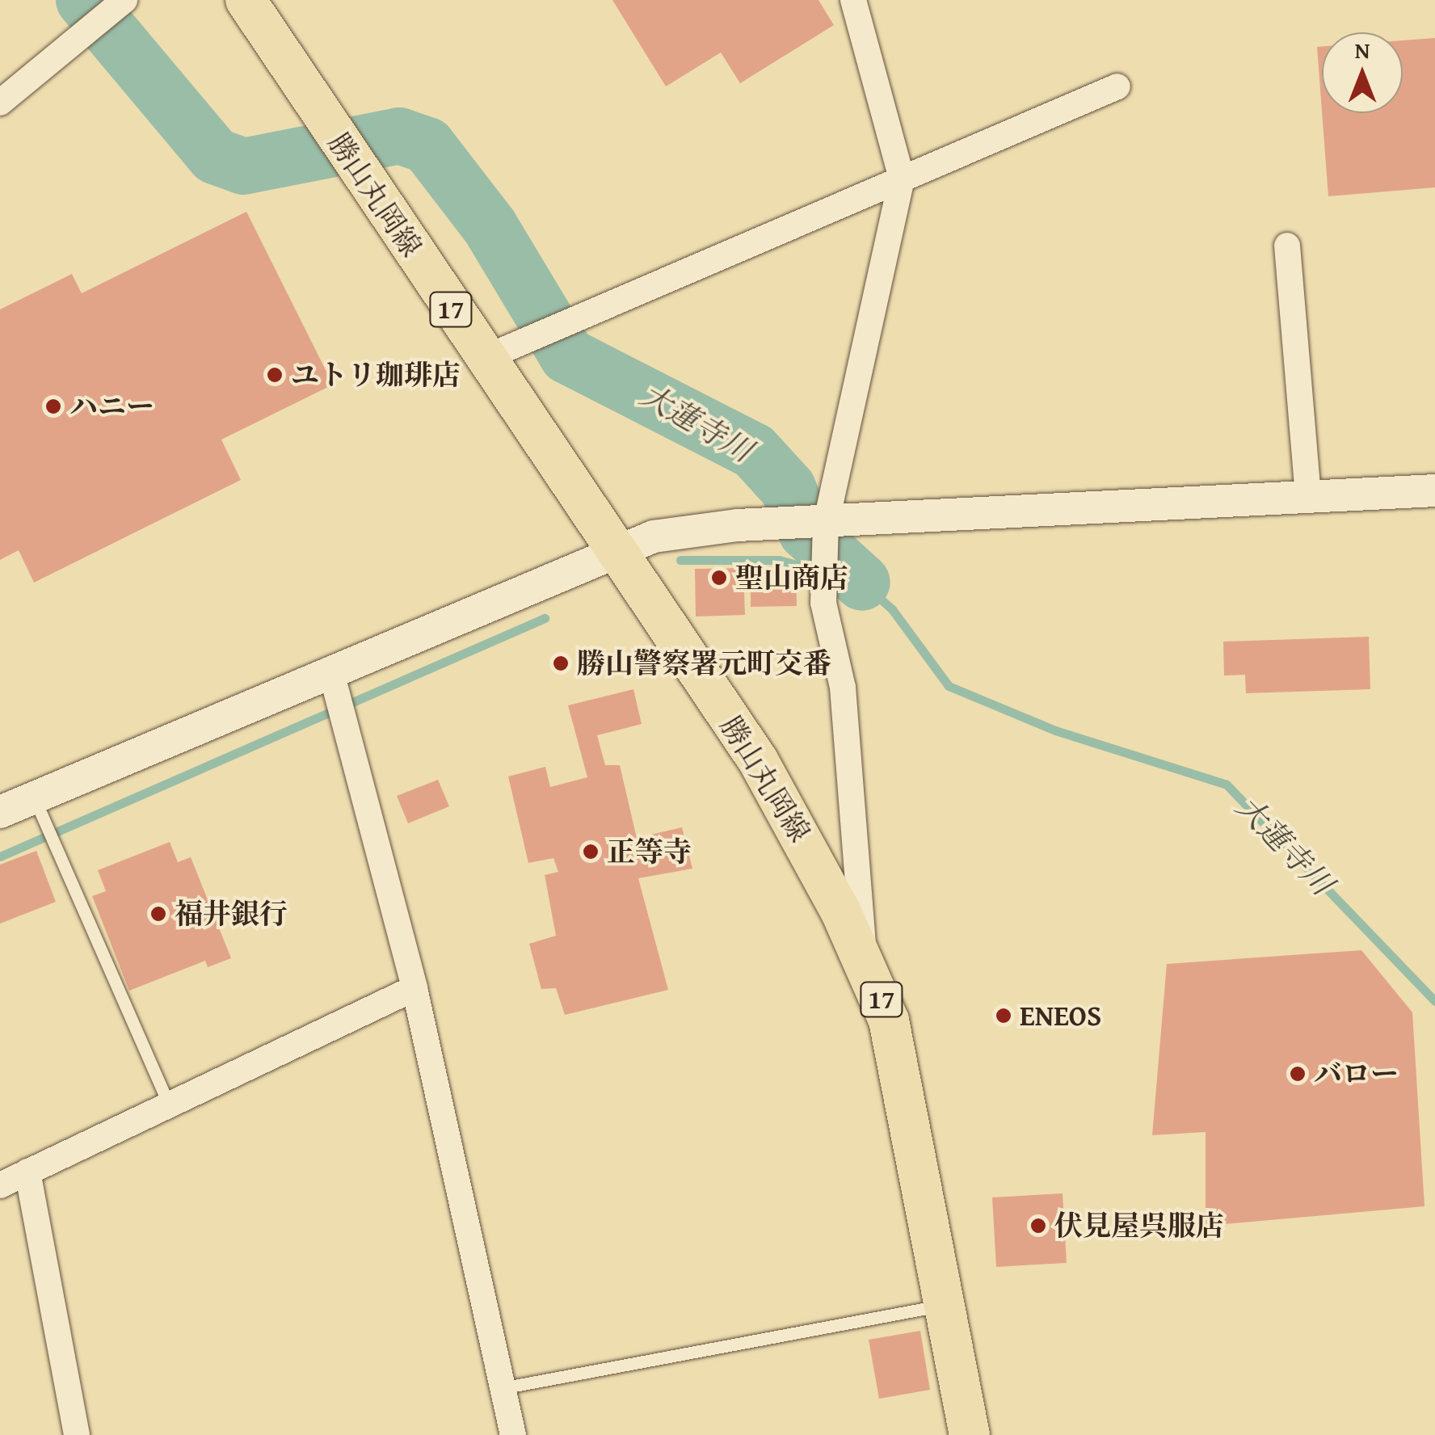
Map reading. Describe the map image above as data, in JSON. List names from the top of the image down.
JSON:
{
  "streets": {
    "main road": ["勝山丸岡線", "17"]
  },
  "water": ["大蓮寺川"],
  "places": [
    "ユトリ珈琲店",
    "ハニー",
    "聖山商店",
    "勝山警察署元町交番",
    "正等寺",
    "福井銀行",
    "ENEOS",
    "バロー",
    "伏見屋呉服店"
  ],
  "north": "top"
}
